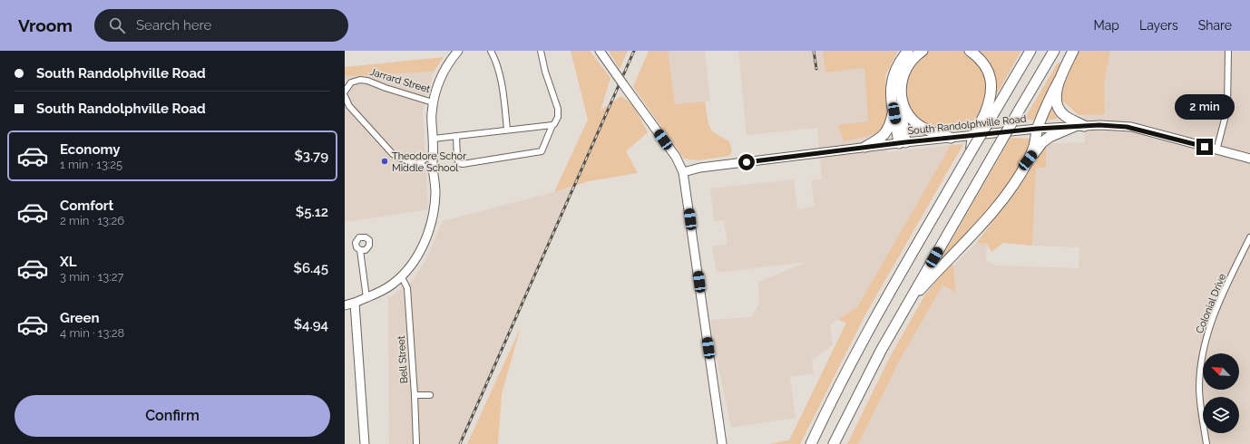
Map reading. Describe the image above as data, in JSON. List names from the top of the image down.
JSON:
{
  "streets": {
    "main road": ["South Randolphville Road"],
    "street": ["Jarrard Street", "Colonial Drive", "Bell Street"]
  },
  "places": ["Theodore Schor Middle School"],
  "north": "top left",
  "page": {
    "header": "Vroom",
    "search": "Search here",
    "nav": ["Map", "Layers", "Share"],
    "banner": ["South Randolphville Road", "South Randolphville Road"],
    "bubble": "2 min",
    "list": [
      {
        "name": "Economy",
        "note": "1 min · 13:25",
        "value": "$3.79"
      },
      {
        "name": "Comfort",
        "note": "2 min · 13:26",
        "value": "$5.12"
      },
      {
        "name": "XL",
        "note": "3 min · 13:27",
        "value": "$6.45"
      },
      {
        "name": "Green",
        "note": "4 min · 13:28",
        "value": "$4.94"
      }
    ],
    "buttons": "Confirm"
  }
}
